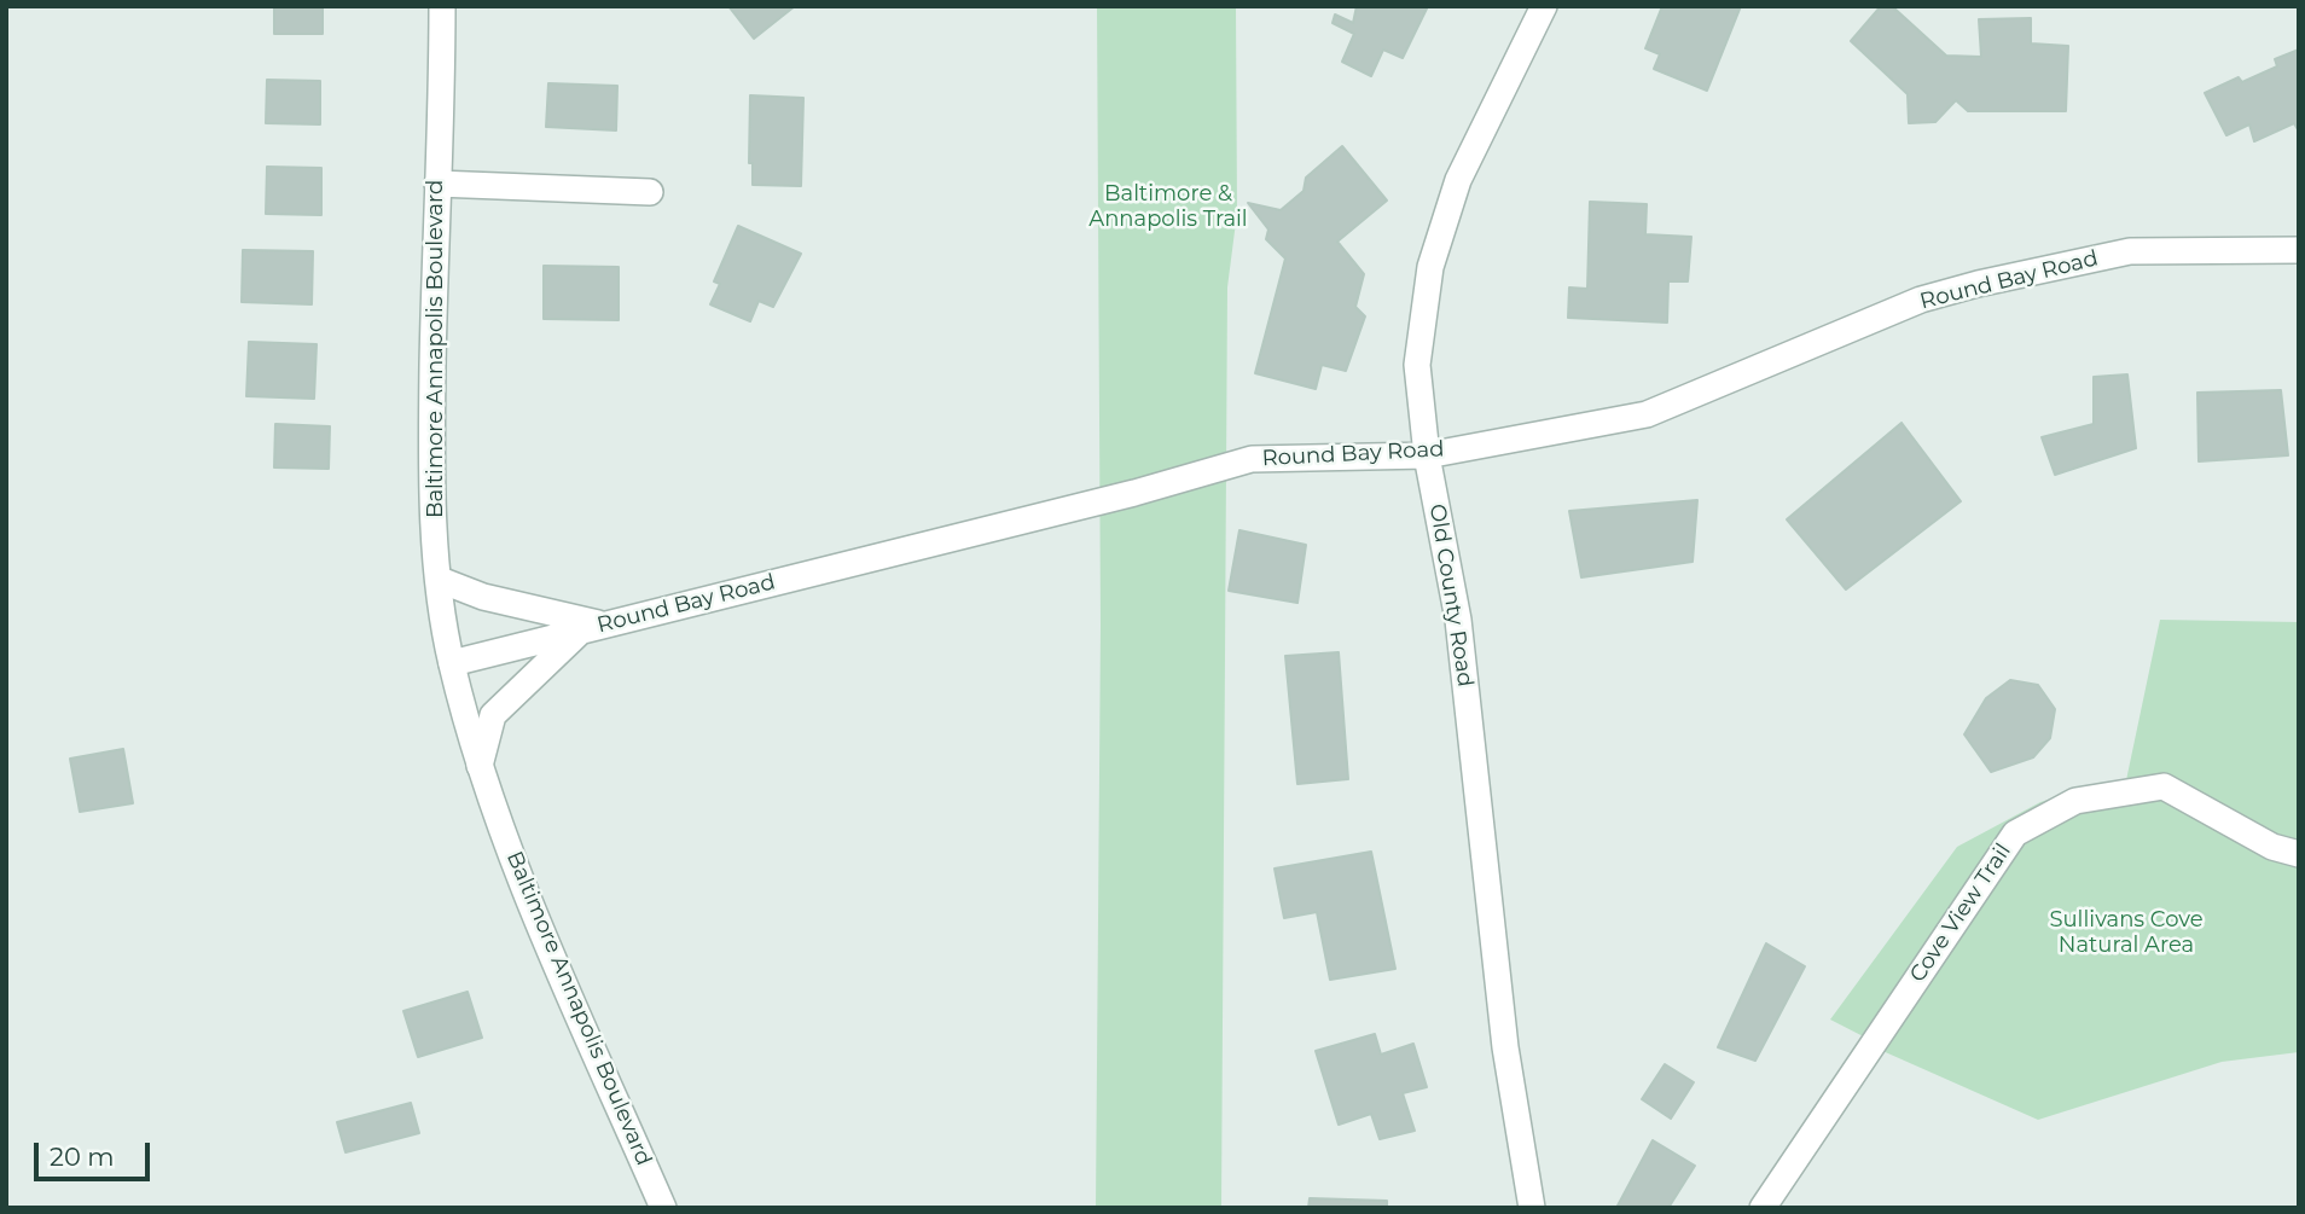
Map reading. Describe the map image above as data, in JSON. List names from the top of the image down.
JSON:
{
  "streets": {
    "street": [
      "Round Bay Road",
      "Baltimore Annapolis Boulevard",
      "Old County Road",
      "Cove View Trail"
    ]
  },
  "crossings": [
    ["Round Bay Road", "Baltimore Annapolis Boulevard"],
    ["Round Bay Road", "Old County Road"]
  ],
  "parks": ["Baltimore & Annapolis Trail", "Sullivans Cove Natural Area"],
  "scale_bar": "20 m"
}
